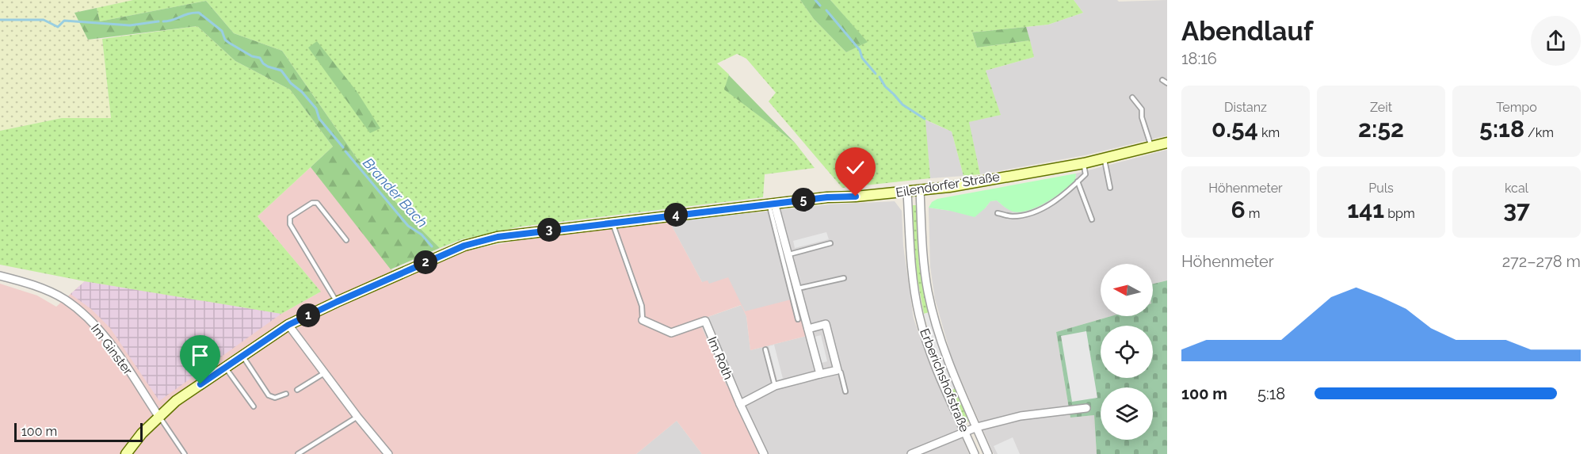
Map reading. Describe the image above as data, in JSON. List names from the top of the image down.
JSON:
{
  "streets": {
    "street": [
      "Eilendorfer Straße",
      "Im Ginster",
      "Im Roth",
      "Erberichshofstraße"
    ]
  },
  "crossings": [
    ["Eilendorfer Straße", "Im Ginster"],
    ["Eilendorfer Straße", "Erberichshofstraße"]
  ],
  "water": ["Brander Bach"],
  "scale_bar": "100 m",
  "north": "left",
  "page": {
    "heading": ["Abendlauf", "18:16"],
    "stats": [
      ["Distanz", "0.54 km"],
      ["Zeit", "2:52"],
      ["Tempo", "5:18 /km"],
      ["Höhenmeter", "6 m"],
      ["Puls", "141 bpm"],
      ["kcal", "37"]
    ],
    "pins": [
      "5",
      "4",
      "3",
      "2",
      "1"
    ],
    "chart": ["Höhenmeter", "272–278 m"],
    "list": [
      {
        "name": "100 m",
        "note": "5:18"
      }
    ],
    "scale": "100 m"
  }
}
